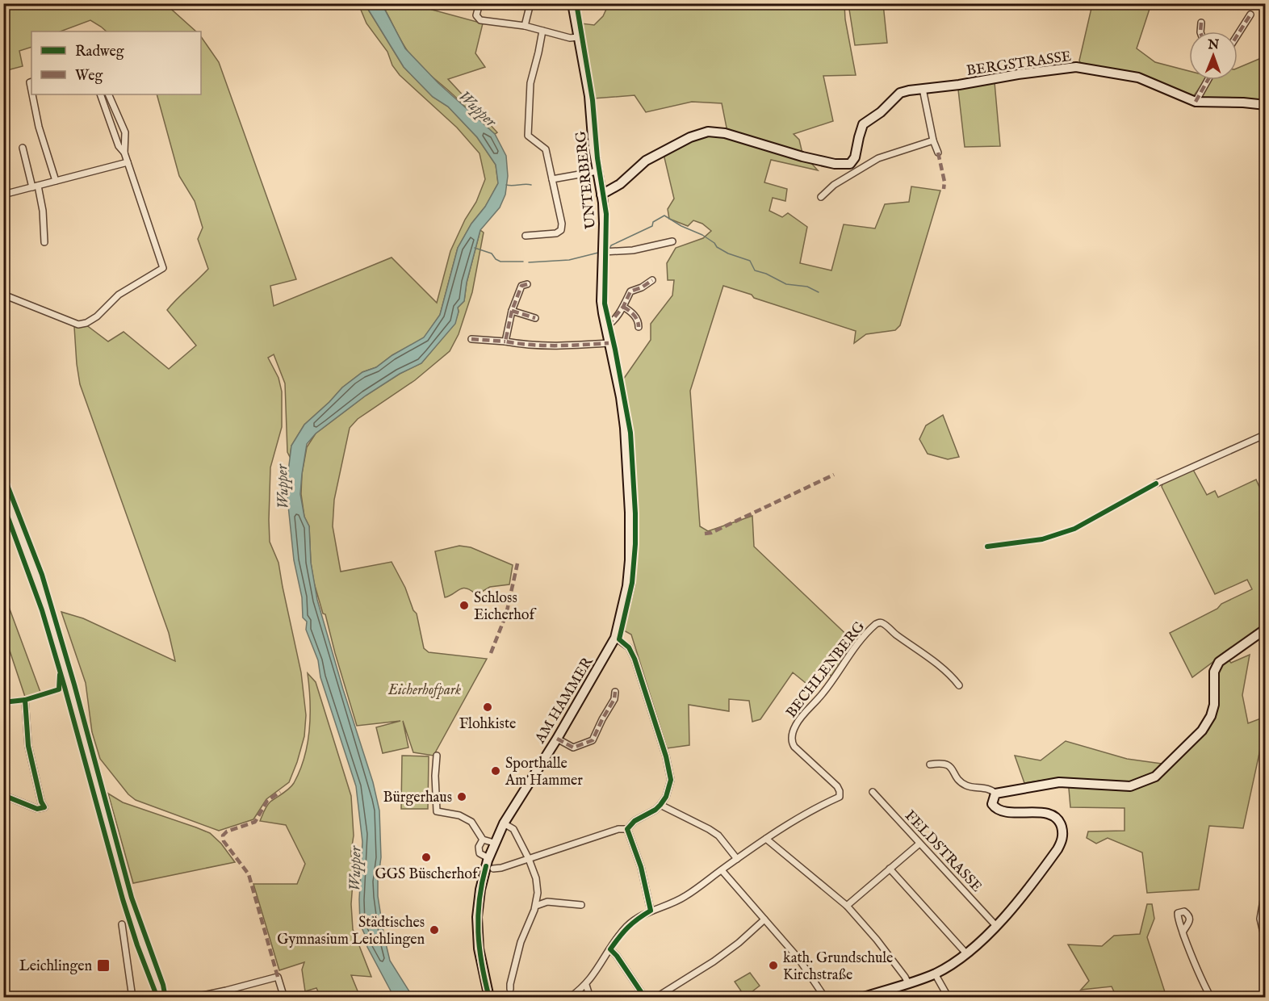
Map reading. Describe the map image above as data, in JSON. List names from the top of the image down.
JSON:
{
  "streets": {
    "main road": ["BERGSTRASSE", "UNTERBERG", "AM HAMMER"],
    "street": ["BECHLENBERG", "FELDSTRASSE"]
  },
  "crossings": [
    ["BERGSTRASSE", "UNTERBERG"],
    ["UNTERBERG", "AM HAMMER"]
  ],
  "water": ["Wupper"],
  "parks": ["Eicherhofpark"],
  "places": {
    "other": [
      "Schloss Eicherhof",
      "Flohkiste",
      "Sporthalle Am Hammer",
      "Bürgerhaus",
      "GGS Büscherhof",
      "Städtisches Gymnasium Leichlingen",
      "kath. Grundschule Kirchstraße"
    ],
    "transit": ["Leichlingen"]
  },
  "legend": ["Radweg", "Weg"],
  "north": "top"
}
